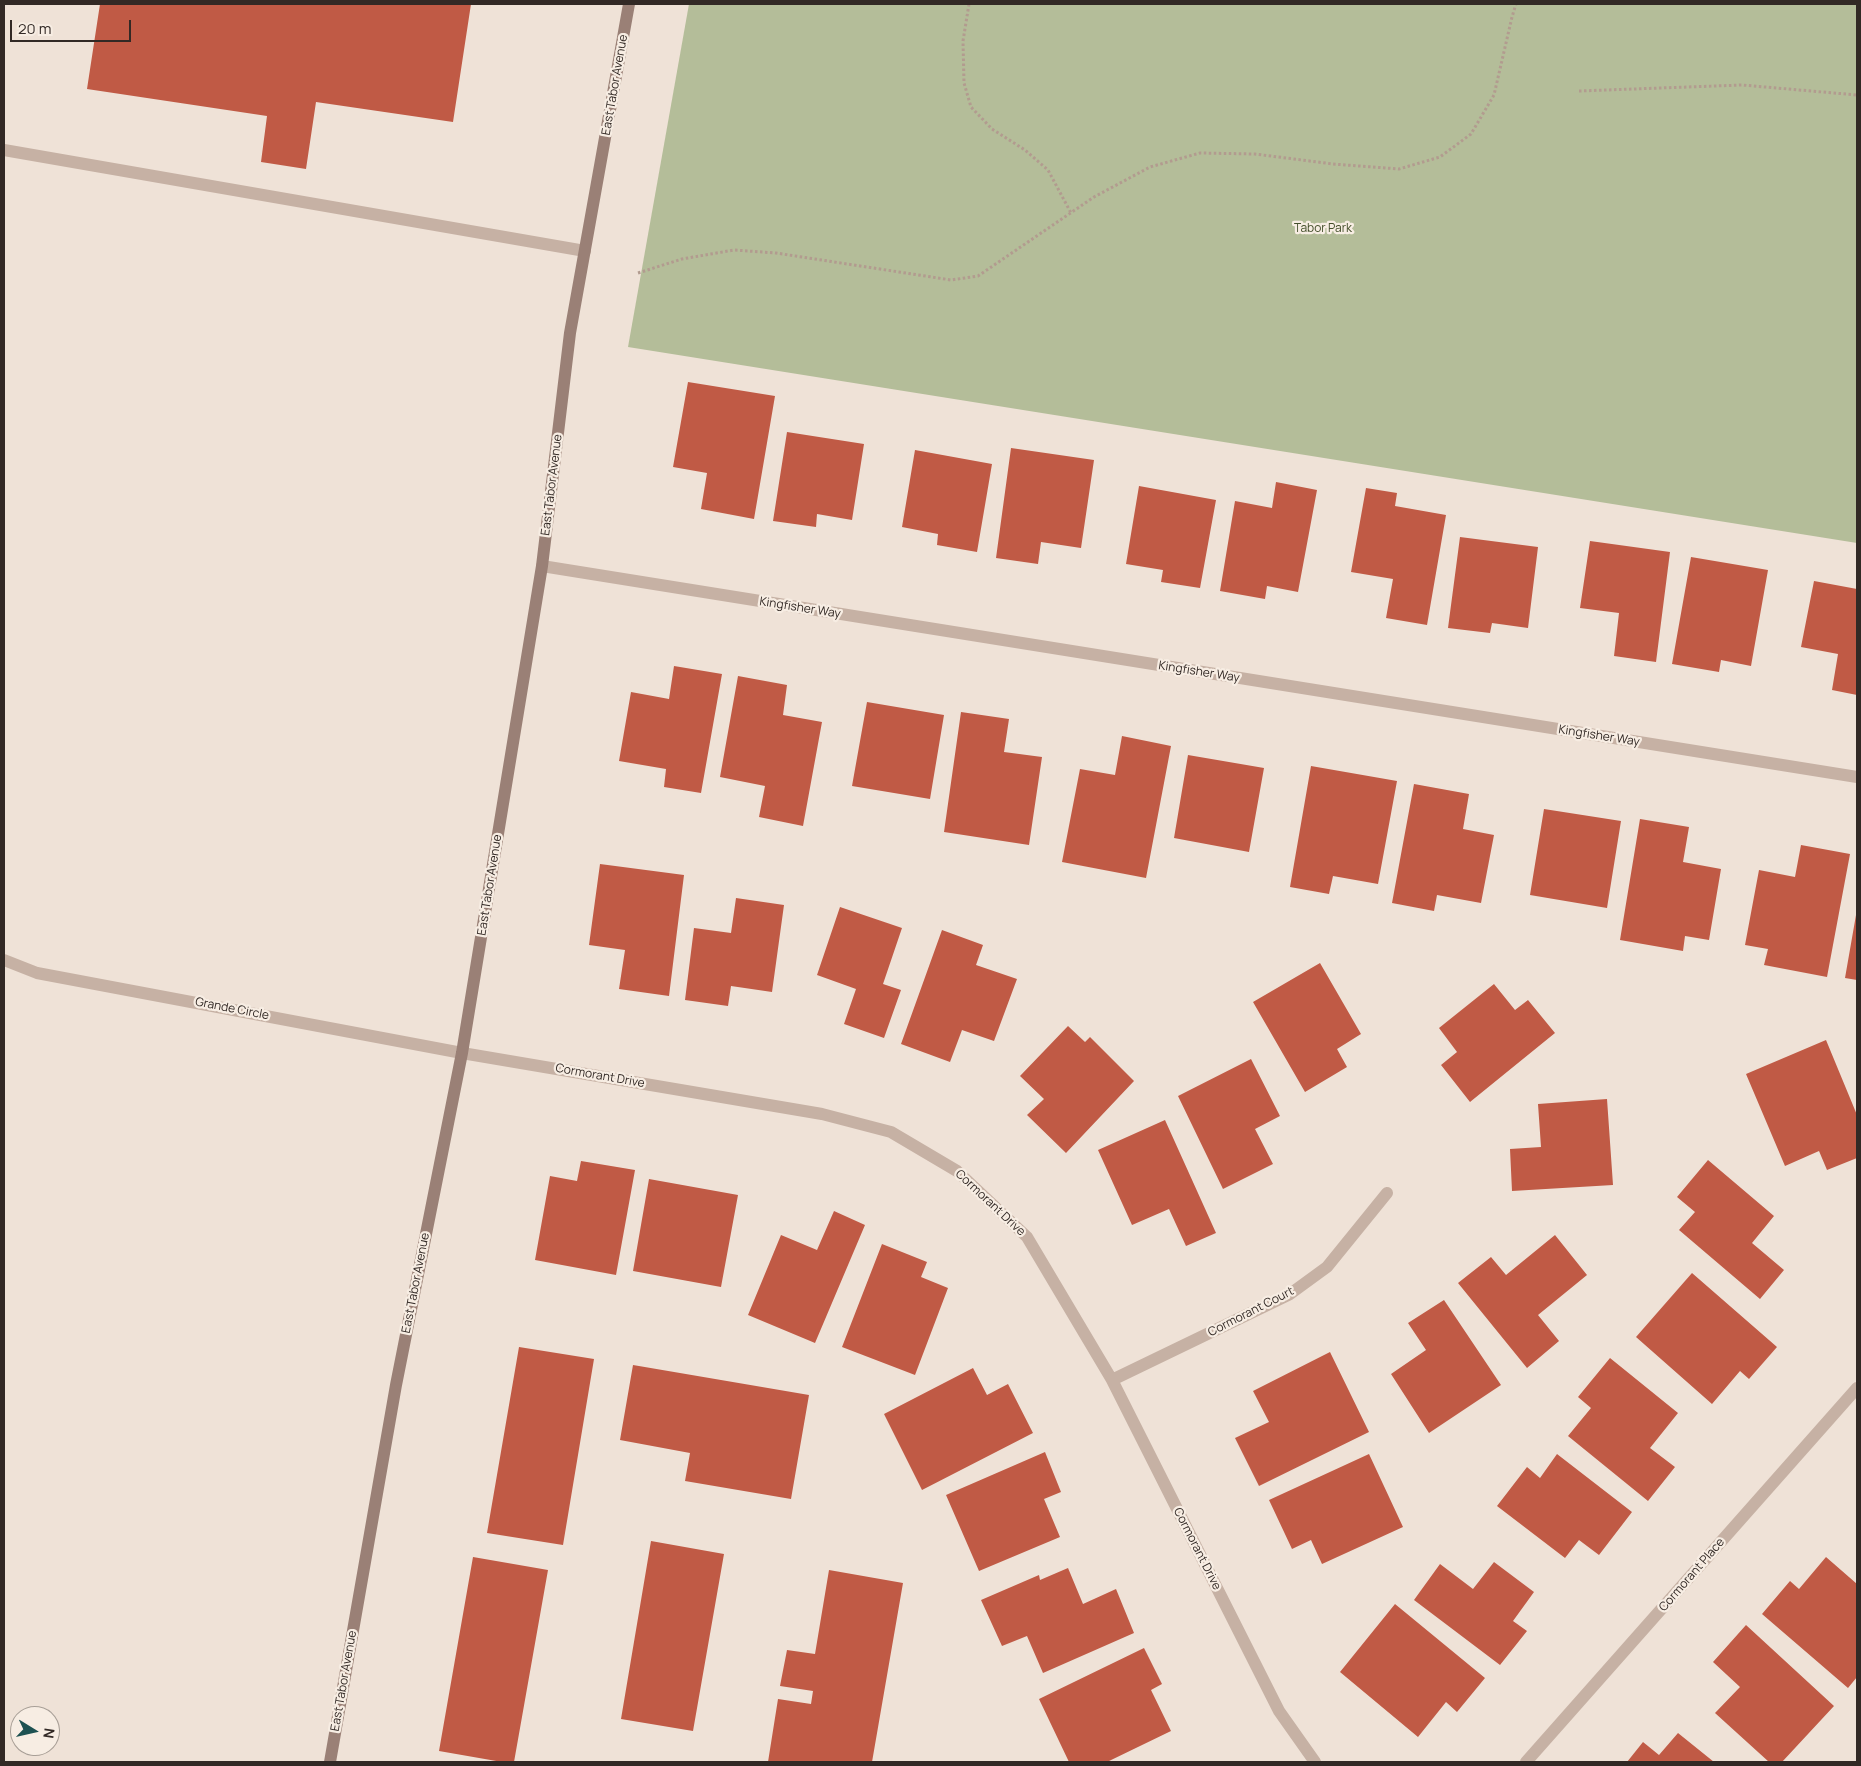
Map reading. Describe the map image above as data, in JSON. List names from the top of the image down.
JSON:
{
  "streets": {
    "main road": ["East Tabor Avenue"],
    "street": [
      "Kingfisher Way",
      "Grande Circle",
      "Cormorant Drive",
      "Cormorant Court",
      "Cormorant Place"
    ]
  },
  "crossings": [
    ["East Tabor Avenue", "Kingfisher Way"],
    ["East Tabor Avenue", "Grande Circle"],
    ["East Tabor Avenue", "Cormorant Drive"],
    ["Grande Circle", "Cormorant Drive"],
    ["Cormorant Drive", "Cormorant Court"]
  ],
  "parks": ["Tabor Park"],
  "scale_bar": "20 m",
  "north": "right"
}
